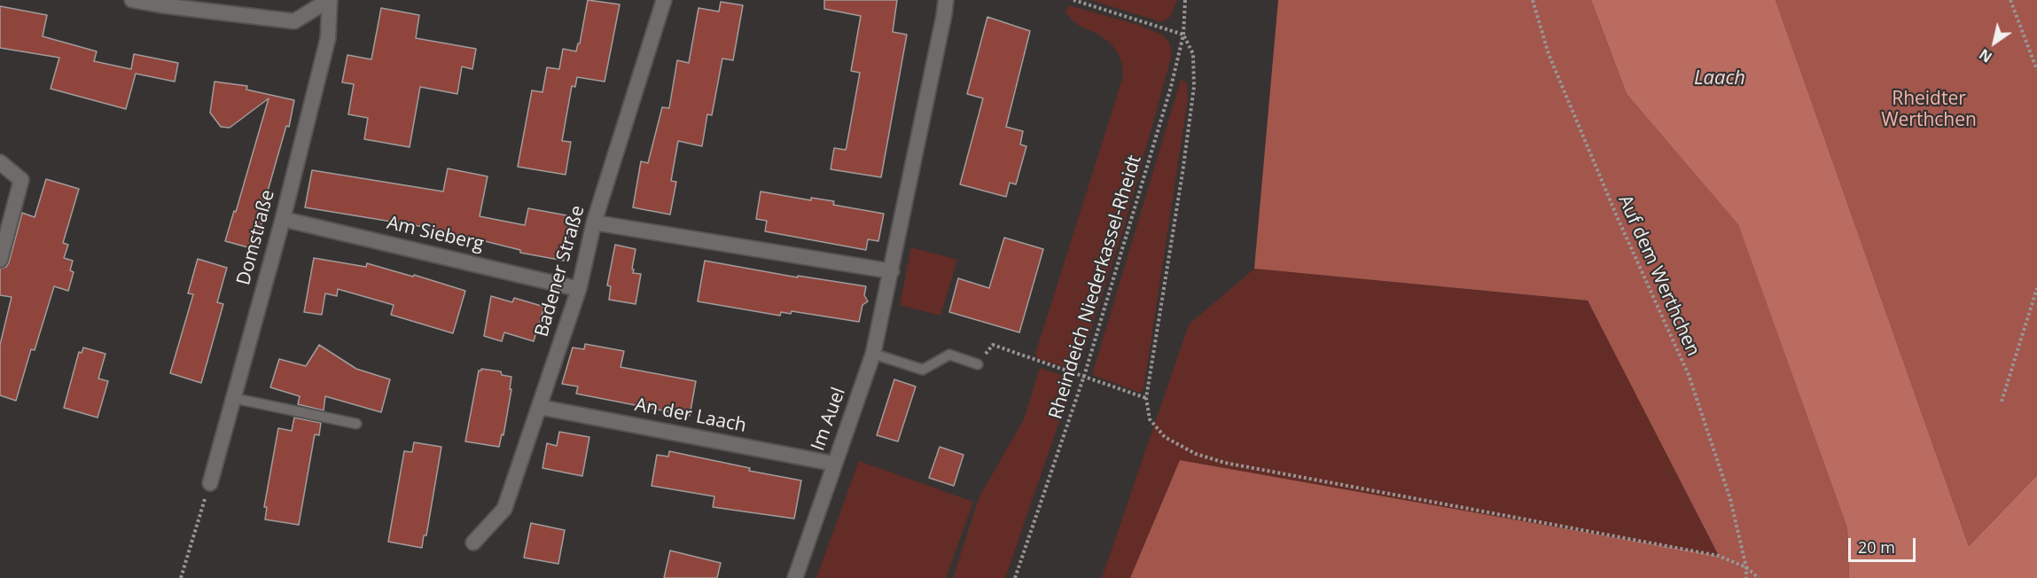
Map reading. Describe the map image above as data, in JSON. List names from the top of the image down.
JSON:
{
  "streets": {
    "street": [
      "Am Sieberg",
      "Domstraße",
      "Badener Straße",
      "An der Laach",
      "Im Auel"
    ],
    "path": ["Auf dem Werthchen", "Rheindeich Niederkassel-Rheidt"]
  },
  "crossings": [
    ["Am Sieberg", "Domstraße"],
    ["Am Sieberg", "Badener Straße"],
    ["Badener Straße", "An der Laach"],
    ["An der Laach", "Im Auel"]
  ],
  "water": ["Laach"],
  "parks": ["Rheidter Werthchen"],
  "scale_bar": "20 m",
  "north": "bottom left"
}
